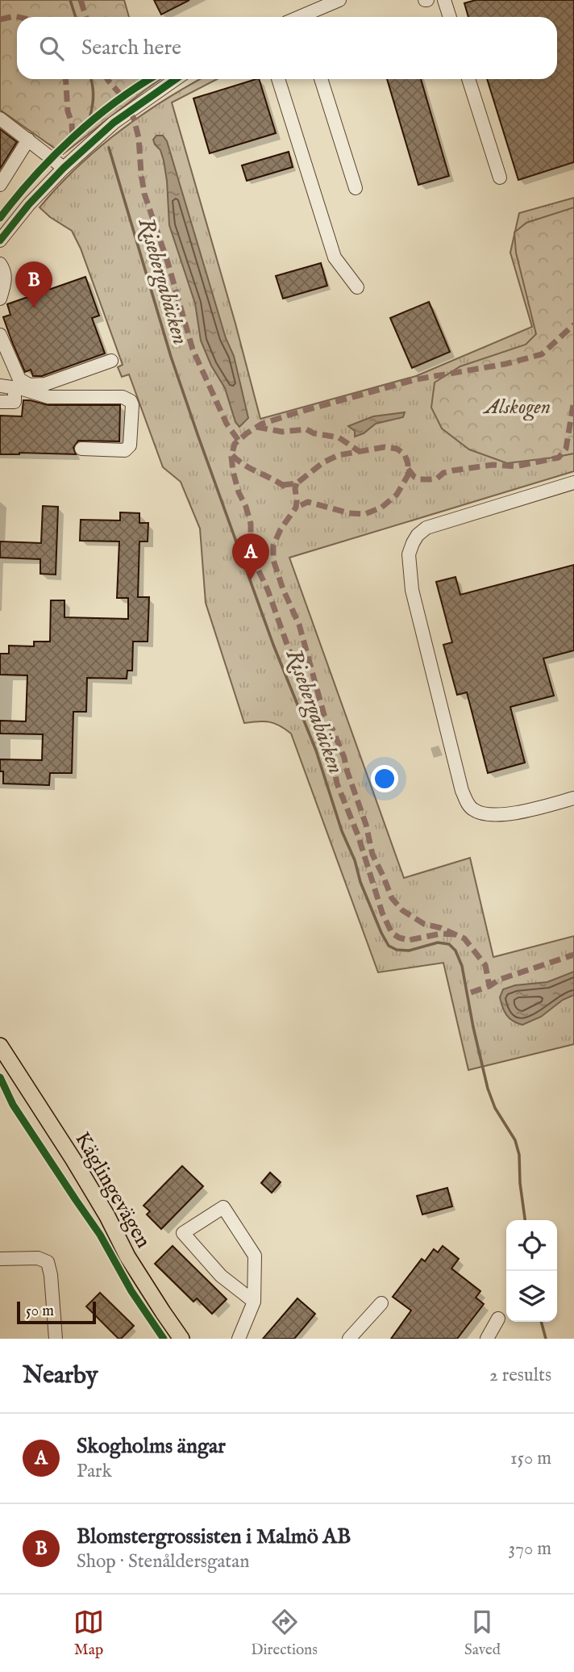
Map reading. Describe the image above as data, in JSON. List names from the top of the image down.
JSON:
{
  "streets": {
    "main road": ["Käglingevägen"]
  },
  "water": ["Risebergabäcken"],
  "parks": ["Alskogen"],
  "scale_bar": "50 m",
  "page": {
    "search": "Search here",
    "pins": ["B", "A"],
    "scale": "50 m",
    "heading": ["Nearby", "2 results"],
    "list": [
      {
        "mark": "A",
        "name": "Skogholms ängar",
        "note": "Park",
        "value": "150 m"
      },
      {
        "mark": "B",
        "name": "Blomstergrossisten i Malmö AB",
        "note": "Shop · Stenåldersgatan",
        "value": "370 m"
      }
    ],
    "nav": ["Map", "Directions", "Saved"]
  }
}
